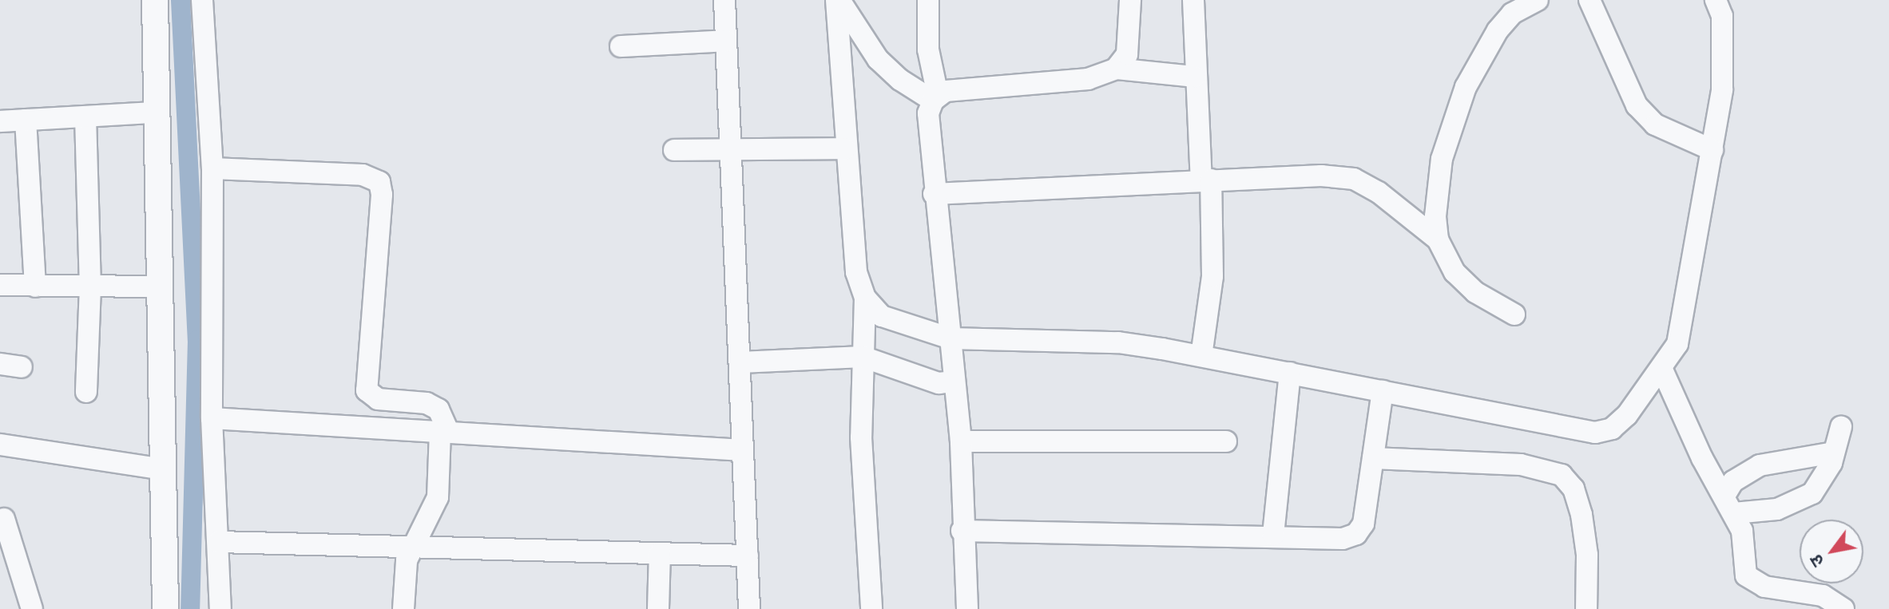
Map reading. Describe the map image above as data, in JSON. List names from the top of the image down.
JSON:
{
  "north": "bottom left"
}
